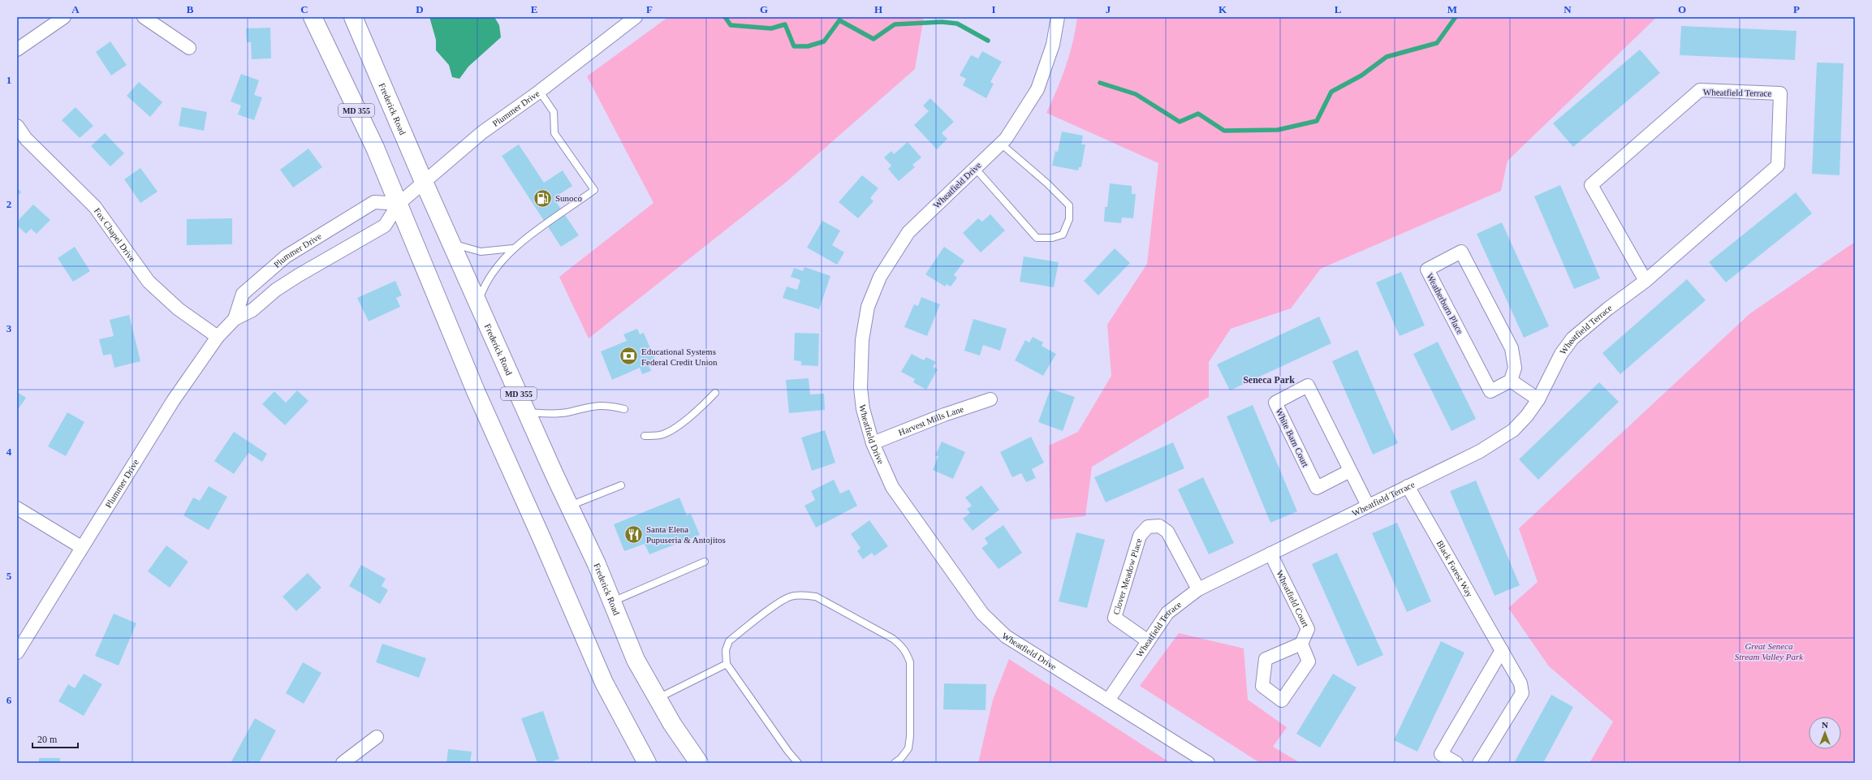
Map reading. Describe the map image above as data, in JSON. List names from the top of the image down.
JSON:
{
  "streets": {
    "main road": ["Frederick Road", "MD 355"],
    "street": [
      "Wheatfield Terrace",
      "Plummer Drive",
      "Wheatfield Drive",
      "Fox Chapel Drive",
      "Weatherburn Place",
      "Harvest Mills Lane",
      "White Barn Court",
      "Black Forest Way",
      "Clover Meadow Place",
      "Wheatfield Court"
    ]
  },
  "crossings": [
    ["Wheatfield Terrace", "Wheatfield Drive"],
    ["Wheatfield Terrace", "White Barn Court"],
    ["Wheatfield Terrace", "Black Forest Way"],
    ["Wheatfield Terrace", "Clover Meadow Place"],
    ["Wheatfield Terrace", "Wheatfield Court"],
    ["Frederick Road", "Plummer Drive"],
    ["Plummer Drive", "MD 355"],
    ["Plummer Drive", "Fox Chapel Drive"],
    ["Wheatfield Drive", "Harvest Mills Lane"]
  ],
  "districts": ["Seneca Park"],
  "parks": ["Great Seneca Stream Valley Park"],
  "places": {
    "fuel station": ["Sunoco"],
    "bank": ["Educational Systems Federal Credit Union"],
    "restaurant": ["Santa Elena Pupuseria & Antojitos"]
  },
  "scale_bar": "20 m",
  "north": "top",
  "grid": {
    "columns": [
      "A",
      "B",
      "C",
      "D",
      "E",
      "F",
      "G",
      "H",
      "I",
      "J",
      "K",
      "L",
      "M",
      "N",
      "O",
      "P"
    ],
    "rows": [
      "1",
      "2",
      "3",
      "4",
      "5",
      "6"
    ]
  }
}
